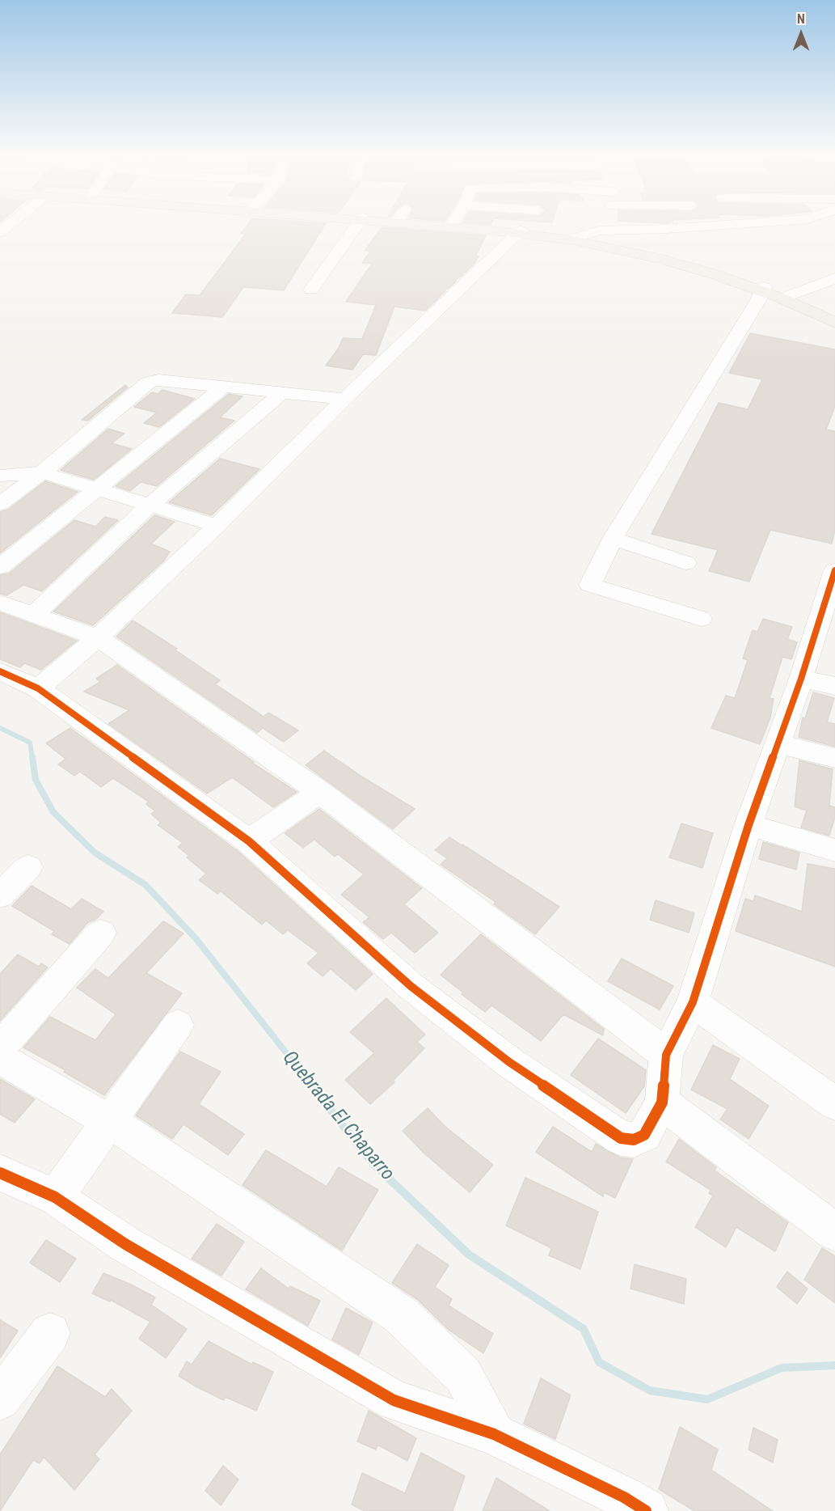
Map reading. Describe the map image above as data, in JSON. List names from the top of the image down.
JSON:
{
  "water": ["Quebrada El Chaparro"],
  "north": "top"
}
